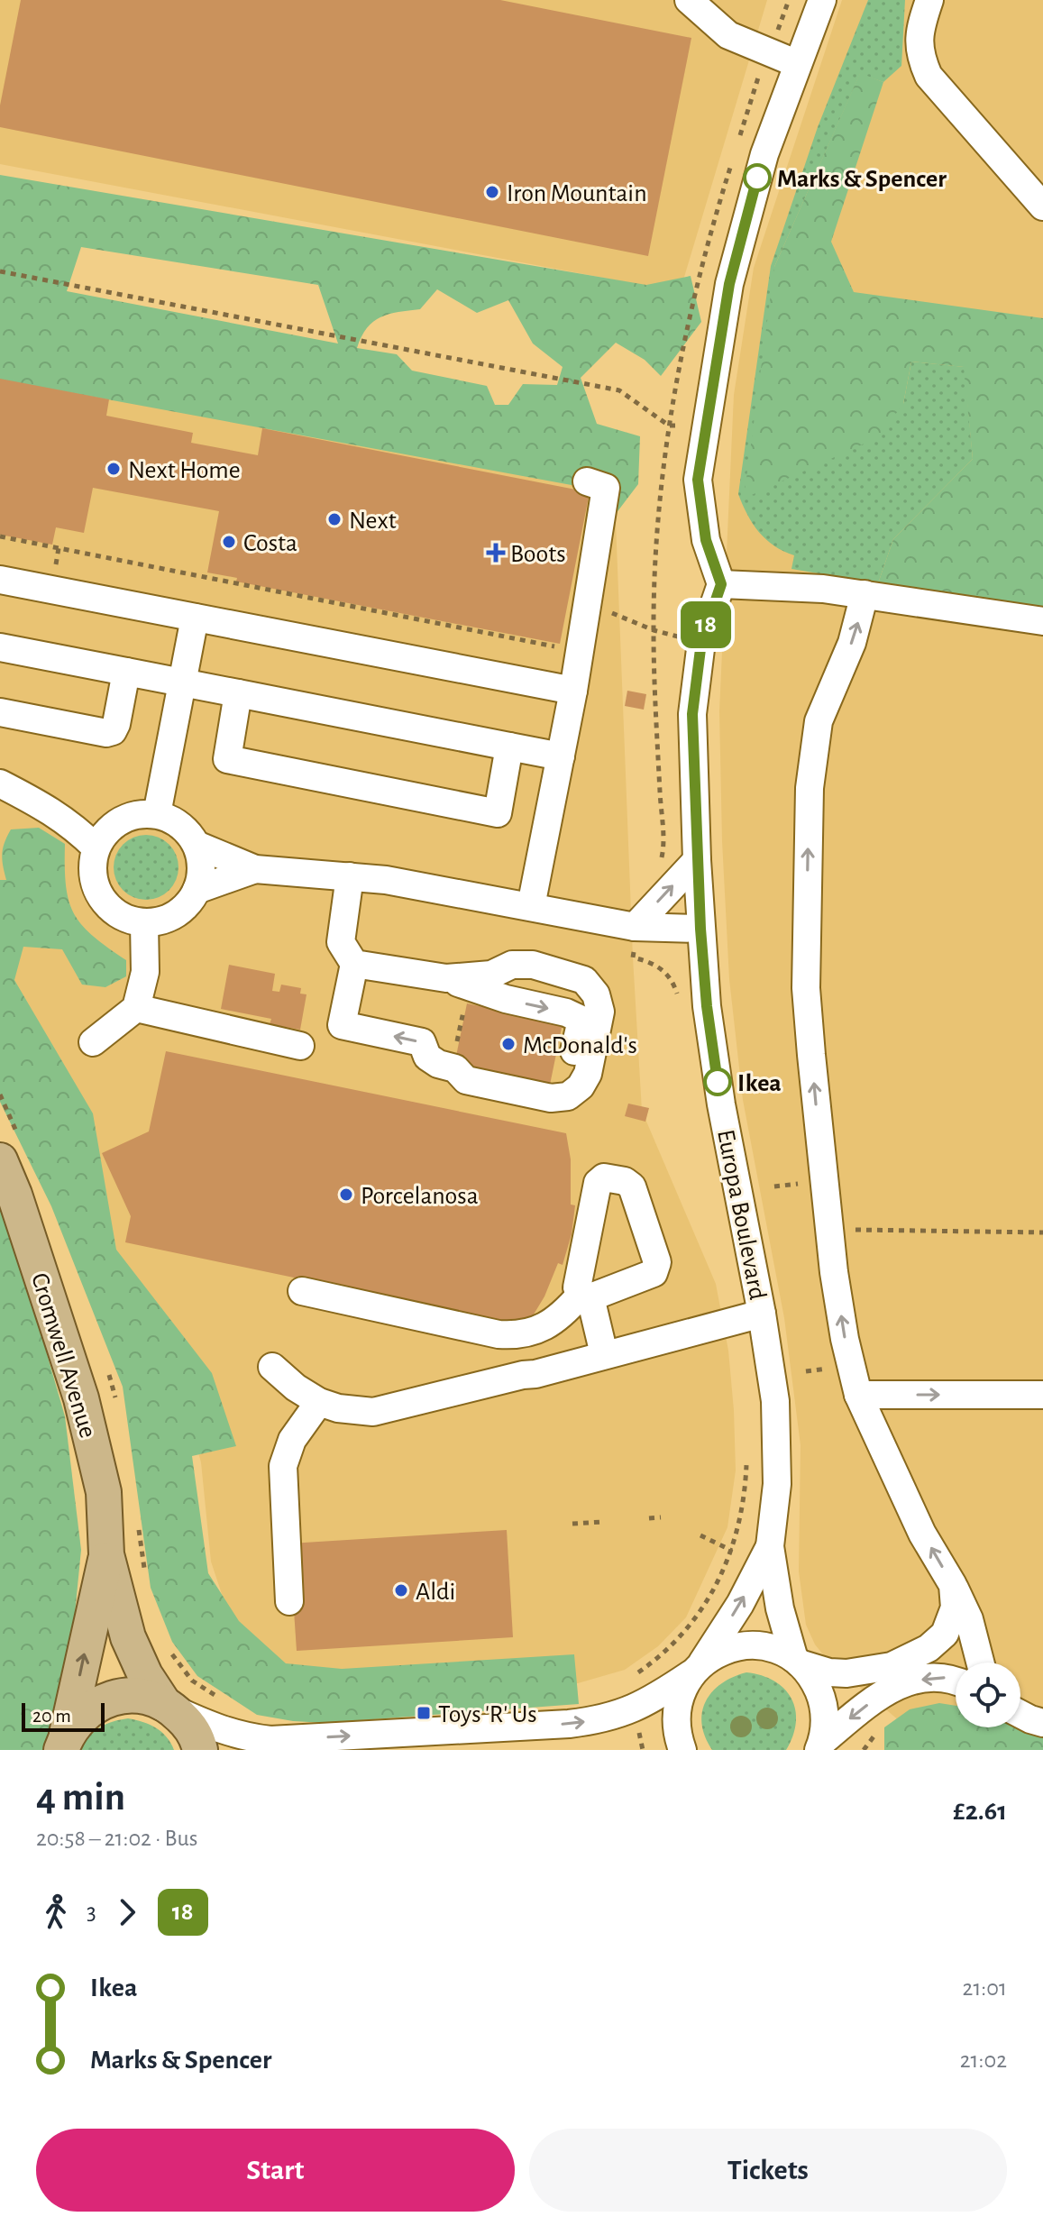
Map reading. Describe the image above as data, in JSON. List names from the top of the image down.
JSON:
{
  "streets": {
    "main road": ["Cromwell Avenue"],
    "street": ["Europa Boulevard"]
  },
  "crossings": [
    ["Europa Boulevard", "Cromwell Avenue"]
  ],
  "places": {
    "other": [
      "Marks & Spencer",
      "Iron Mountain",
      "Next Home",
      "Next",
      "Costa",
      "McDonald's",
      "Ikea",
      "Porcelanosa",
      "Aldi"
    ],
    "health": ["Boots"],
    "transit": ["Toys 'R' Us"]
  },
  "lines": ["bus line 18"],
  "scale_bar": "20 m",
  "page": {
    "on_map": "18",
    "scale": "20 m",
    "heading": ["4 min", "20:58 – 21:02 · Bus", "£2.61"],
    "legs": ["3", "18"],
    "list": [
      {
        "name": "Ikea",
        "value": "21:01"
      },
      {
        "name": "Marks & Spencer",
        "value": "21:02"
      }
    ],
    "buttons": ["Start", "Tickets"]
  }
}
